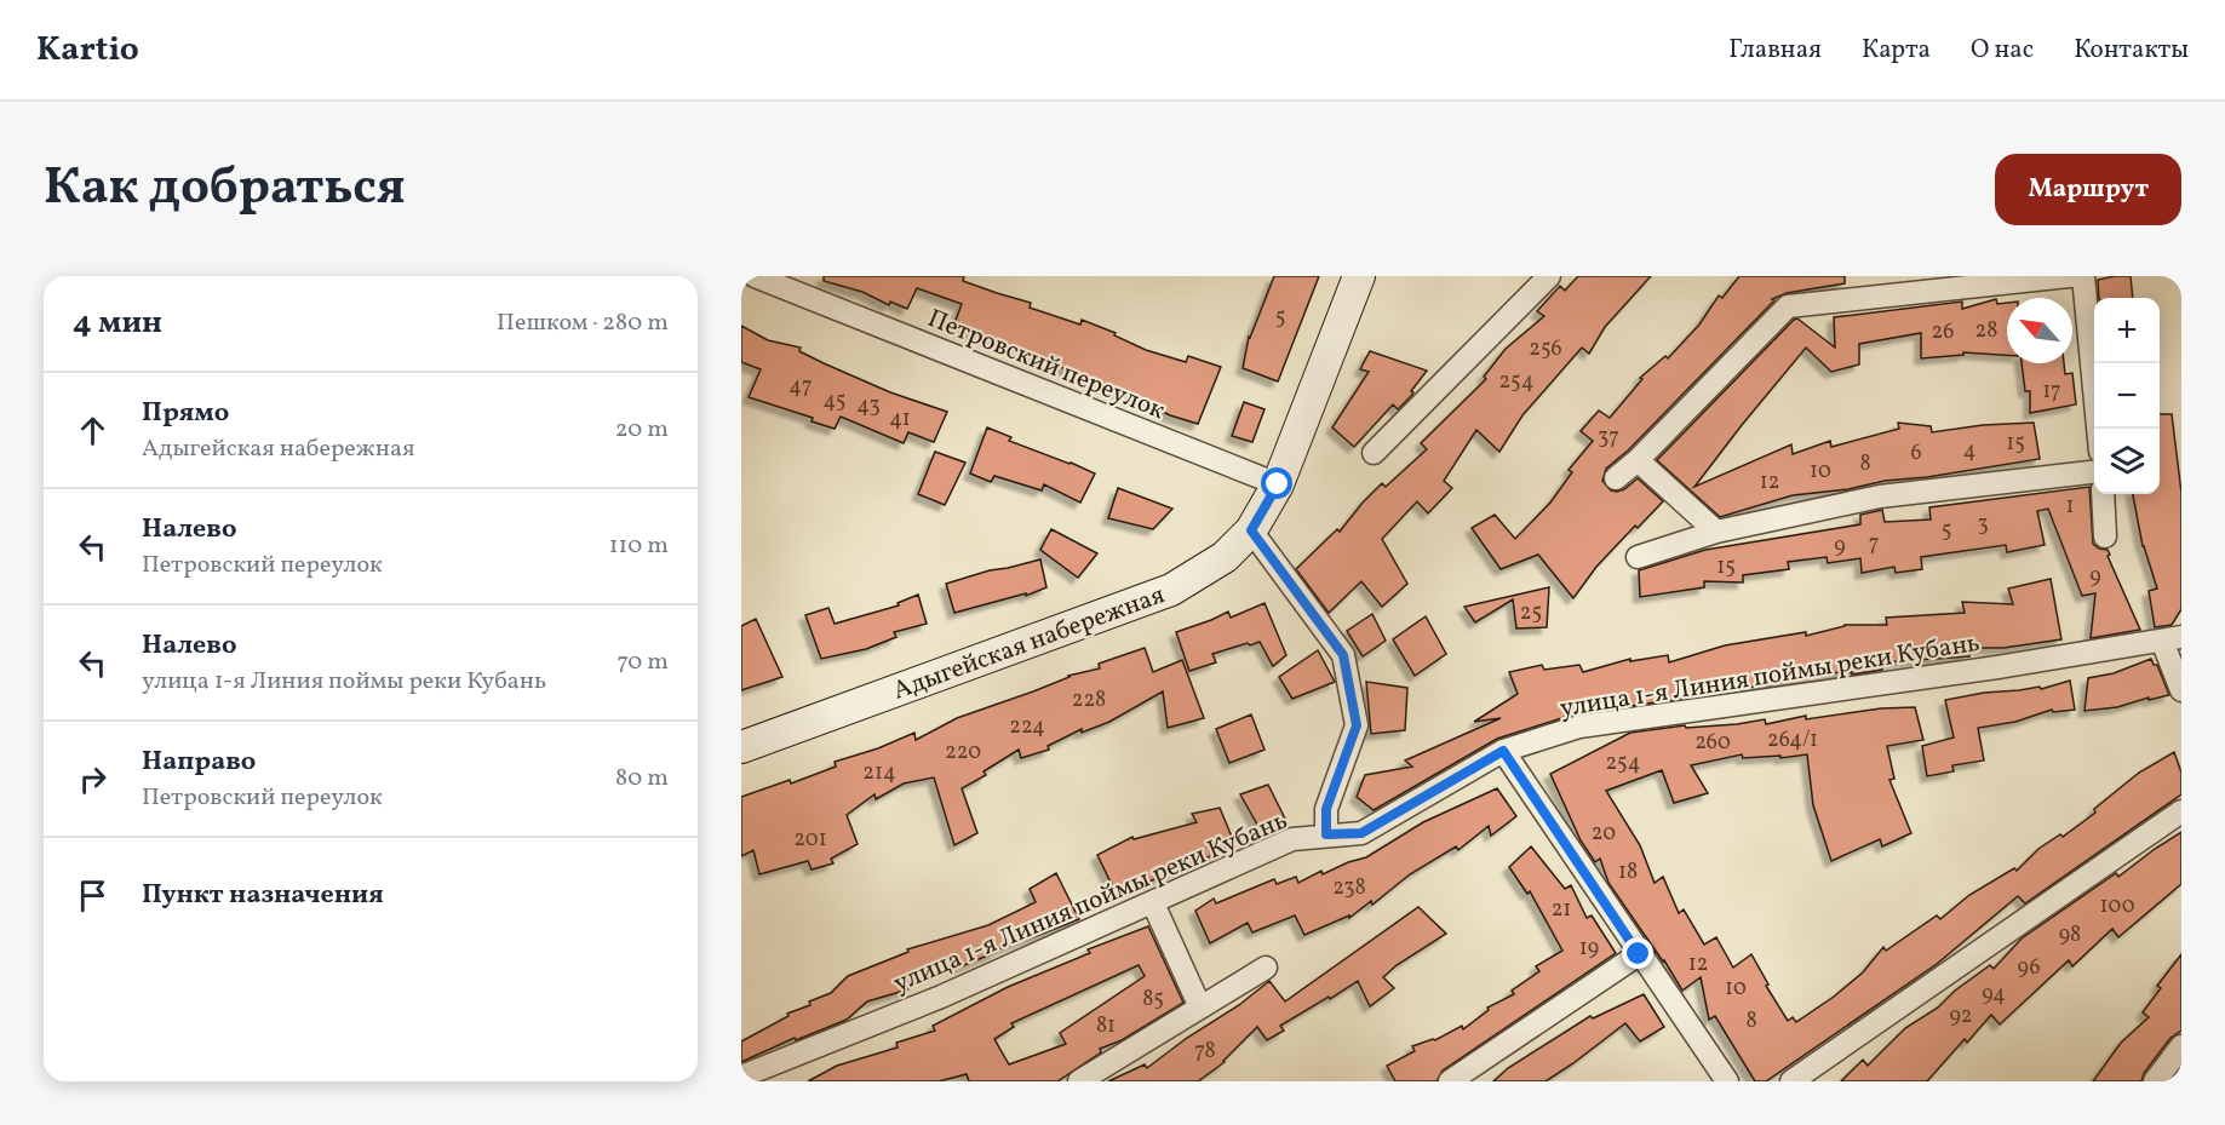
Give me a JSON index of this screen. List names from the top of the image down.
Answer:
{
  "streets": {
    "street": ["Петровский переулок", "Адыгейская набережная", "улица 1-я Линия поймы реки Кубань"]
  },
  "crossings": [
    ["Петровский переулок", "Адыгейская набережная"]
  ],
  "house_numbers": [
    "5",
    "28",
    "26",
    "256",
    "254",
    "47",
    "17",
    "45",
    "43",
    "41",
    "37",
    "15",
    "4",
    "6",
    "8",
    "10",
    "12",
    "1",
    "3",
    "5",
    "7",
    "9",
    "15",
    "9",
    "25",
    "228",
    "224",
    "264/1",
    "260",
    "220",
    "254",
    "214",
    "20",
    "201",
    "18",
    "238",
    "100",
    "21",
    "98",
    "19",
    "12",
    "96",
    "10",
    "94",
    "85",
    "92",
    "8",
    "81",
    "78"
  ],
  "north": "top left",
  "page": {
    "header": "Kartio",
    "nav": [
      "Главная",
      "Карта",
      "О нас",
      "Контакты"
    ],
    "title": "Как добраться",
    "buttons": "Маршрут",
    "heading": ["4 мин", "Пешком · 280 m"],
    "map_buttons": ["+", "−"],
    "list": [
      ["Прямо", "Адыгейская набережная", "20 m"],
      ["Налево", "Петровский переулок", "110 m"],
      ["Налево", "улица 1-я Линия поймы реки Кубань", "70 m"],
      ["Направо", "Петровский переулок", "80 m"],
      "Пункт назначения"
    ]
  }
}
